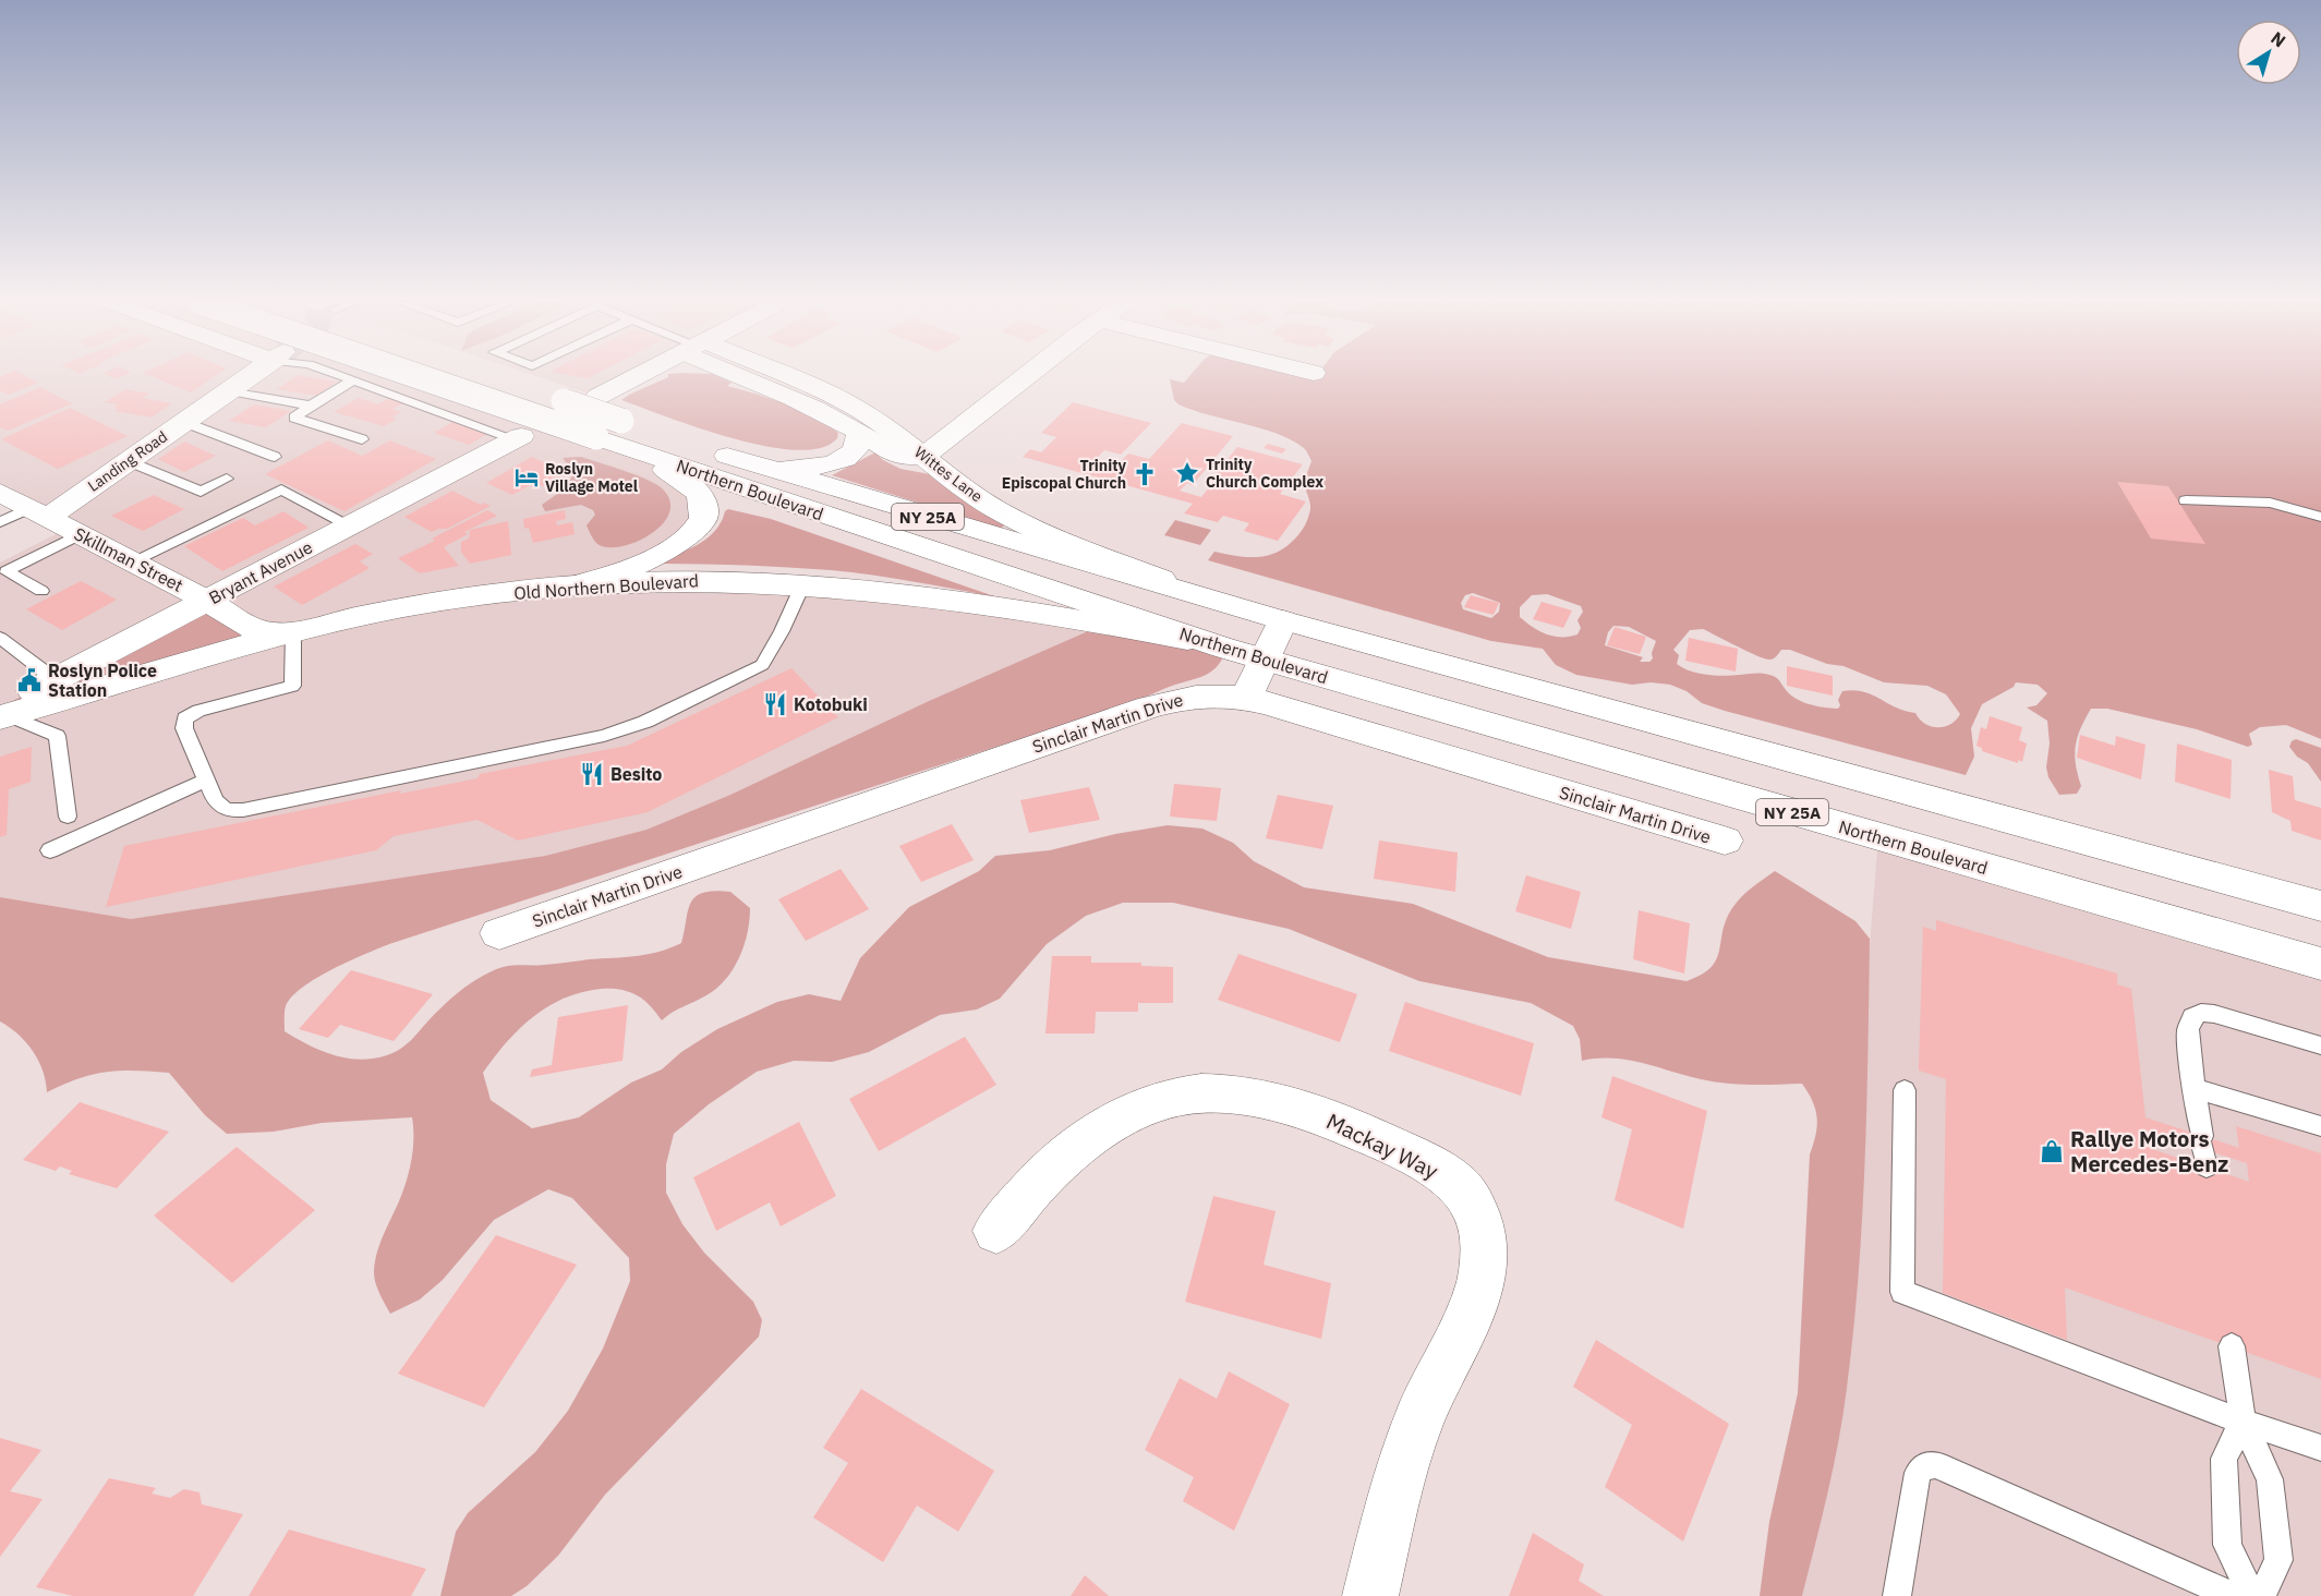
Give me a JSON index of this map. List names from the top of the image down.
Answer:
{
  "streets": {
    "main road": [
      "Landing Road",
      "Wittes Lane",
      "Northern Boulevard",
      "NY 25A",
      "Skillman Street",
      "Bryant Avenue",
      "Old Northern Boulevard",
      "Sinclair Martin Drive",
      "Mackay Way"
    ]
  },
  "crossings": [
    ["Landing Road", "Skillman Street"],
    ["Wittes Lane", "Northern Boulevard"],
    ["Northern Boulevard", "Old Northern Boulevard"],
    ["Skillman Street", "Bryant Avenue"],
    ["Skillman Street", "Old Northern Boulevard"],
    ["Bryant Avenue", "Old Northern Boulevard"]
  ],
  "places": {
    "place": ["Trinity Church Complex"],
    "church": ["Trinity Episcopal Church"],
    "hotel": ["Roslyn Village Motel"],
    "public building": ["Roslyn Police Station"],
    "restaurant": ["Kotobuki", "Besito"],
    "shop": ["Rallye Motors Mercedes-Benz"]
  },
  "north": "top right"
}
